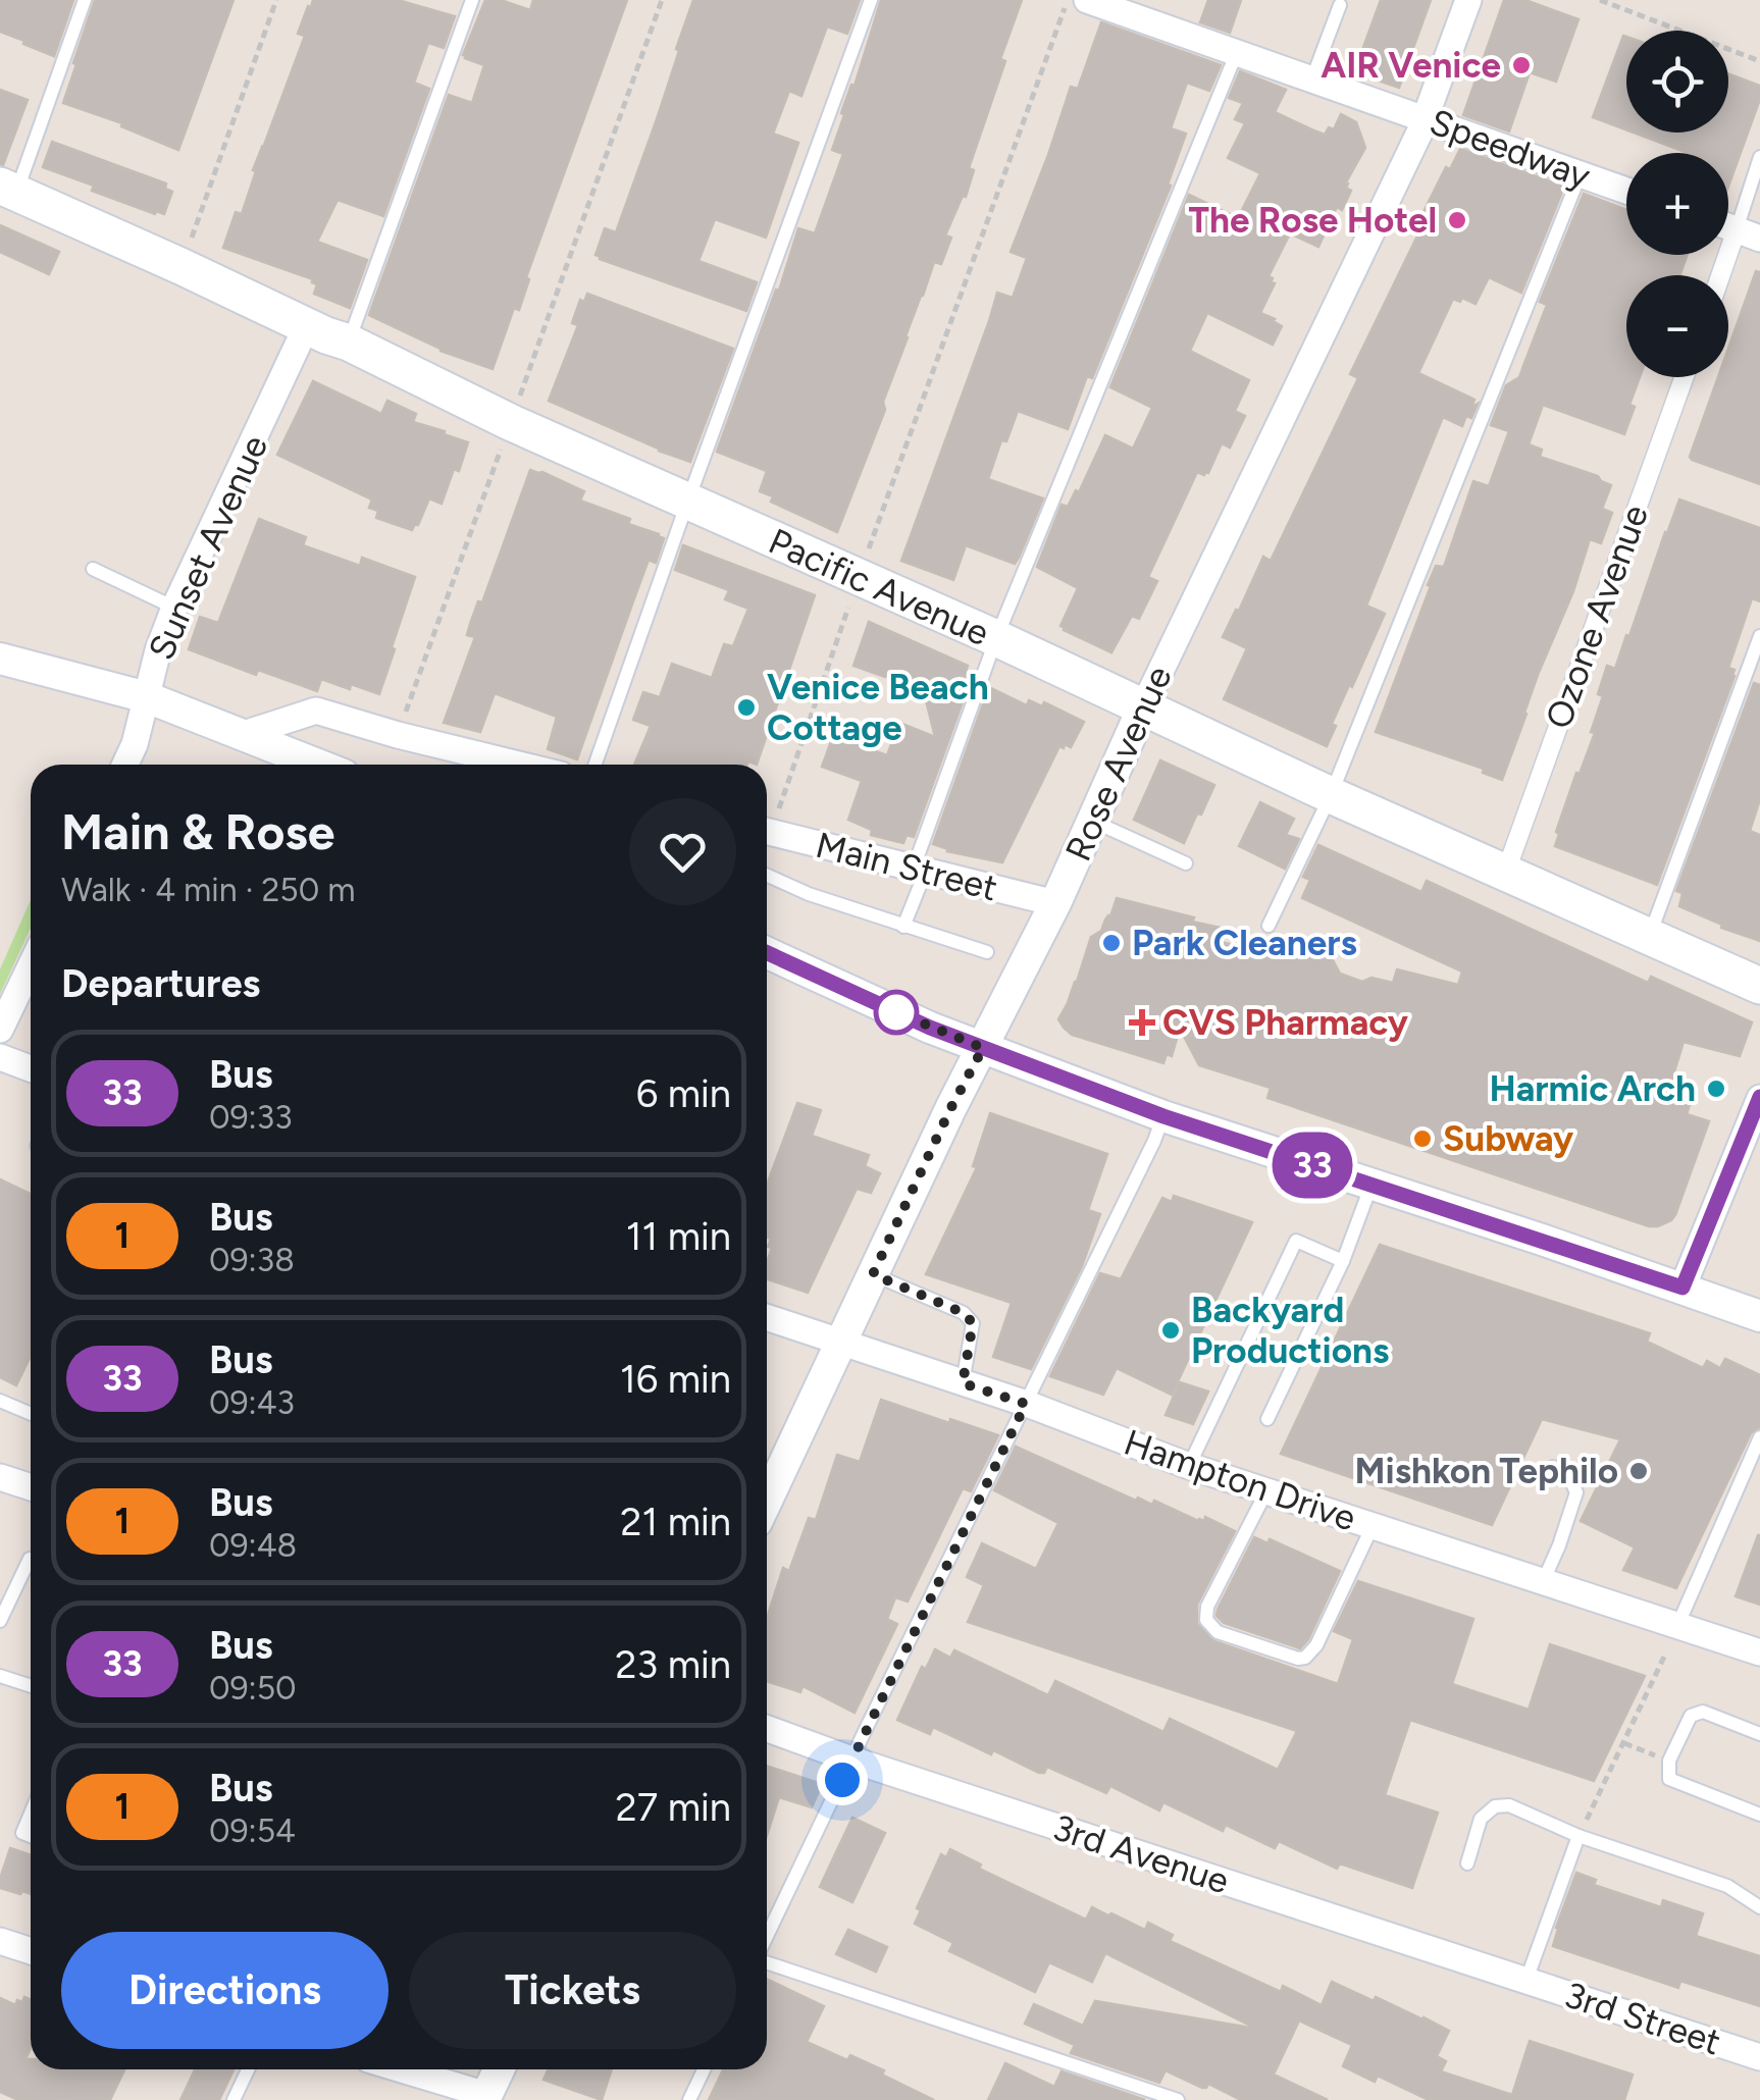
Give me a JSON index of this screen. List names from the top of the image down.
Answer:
{
  "streets": {
    "main road": ["Pacific Avenue"],
    "street": [
      "Speedway",
      "Sunset Avenue",
      "Ozone Avenue",
      "Rose Avenue",
      "Main Street",
      "Hampton Drive",
      "3rd Avenue",
      "3rd Street"
    ]
  },
  "crossings": [
    ["Speedway", "Rose Avenue"],
    ["Sunset Avenue", "Pacific Avenue"],
    ["Pacific Avenue", "Ozone Avenue"],
    ["Pacific Avenue", "Rose Avenue"],
    ["Rose Avenue", "Main Street"],
    ["Rose Avenue", "Hampton Drive"],
    ["3rd Avenue", "3rd Street"]
  ],
  "places": {
    "other": [
      "AIR Venice",
      "The Rose Hotel",
      "Venice Beach Cottage",
      "Park Cleaners",
      "Harmic Arch",
      "Subway",
      "Backyard Productions",
      "Mishkon Tephilo"
    ],
    "health": ["CVS Pharmacy"]
  },
  "lines": ["bus line 33"],
  "page": {
    "on_map": "33",
    "map_buttons": ["+", "−"],
    "heading": [
      ["Main & Rose", "Walk · 4 min · 250 m"],
      "Departures"
    ],
    "list": [
      {
        "mark": "33",
        "name": "Bus",
        "note": "09:33",
        "value": "6 min"
      },
      {
        "mark": "1",
        "name": "Bus",
        "note": "09:38",
        "value": "11 min"
      },
      {
        "mark": "33",
        "name": "Bus",
        "note": "09:43",
        "value": "16 min"
      },
      {
        "mark": "1",
        "name": "Bus",
        "note": "09:48",
        "value": "21 min"
      },
      {
        "mark": "33",
        "name": "Bus",
        "note": "09:50",
        "value": "23 min"
      },
      {
        "mark": "1",
        "name": "Bus",
        "note": "09:54",
        "value": "27 min"
      }
    ],
    "buttons": ["Directions", "Tickets"]
  }
}
